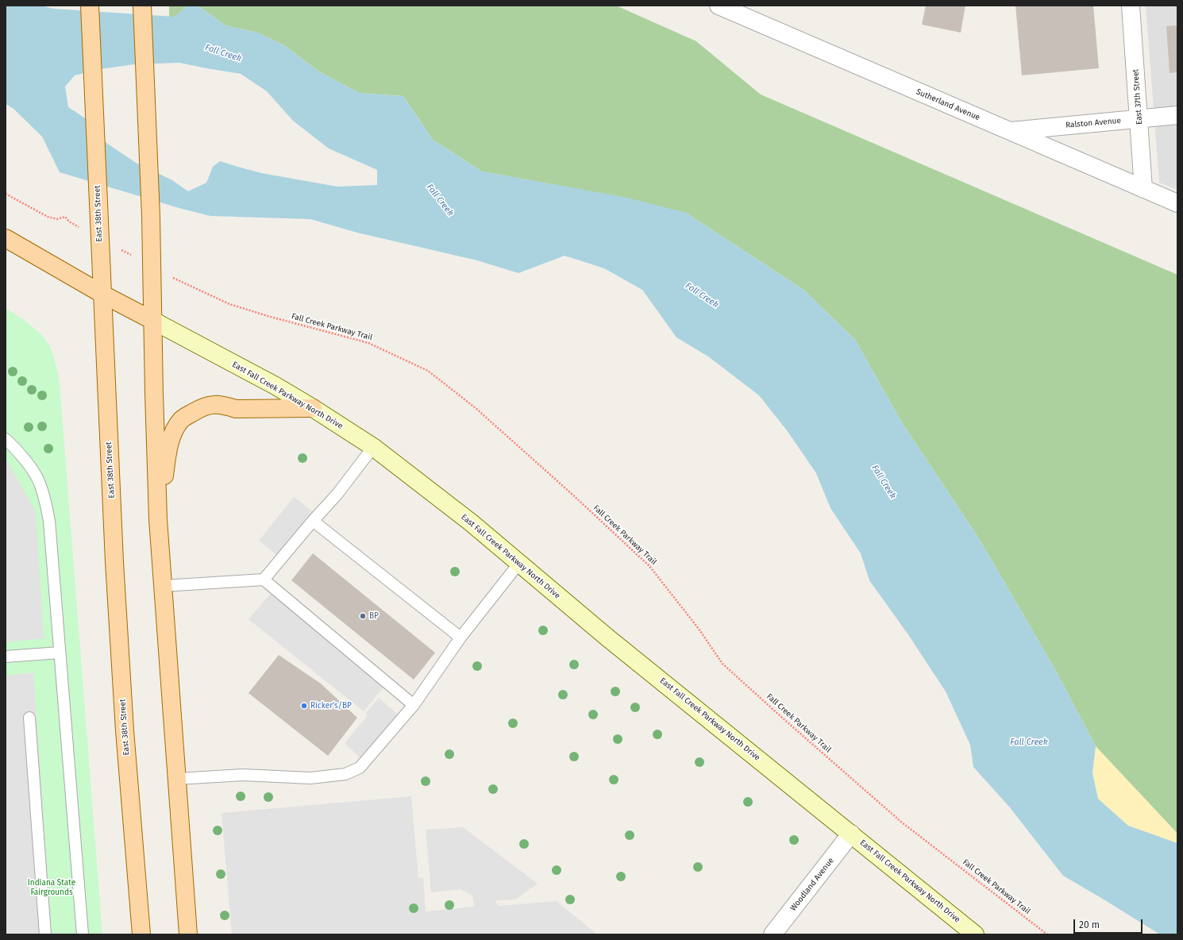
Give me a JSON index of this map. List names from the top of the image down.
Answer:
{
  "streets": {
    "main road": ["East 38th Street", "East Fall Creek Parkway North Drive"],
    "street": [
      "East 37th Street",
      "Sutherland Avenue",
      "Ralston Avenue",
      "Woodland Avenue"
    ],
    "path": ["Fall Creek Parkway Trail"]
  },
  "crossings": [
    ["East 37th Street", "Sutherland Avenue"],
    ["East 37th Street", "Ralston Avenue"],
    ["Sutherland Avenue", "Ralston Avenue"],
    ["East 38th Street", "East Fall Creek Parkway North Drive"],
    ["East Fall Creek Parkway North Drive", "Woodland Avenue"]
  ],
  "water": ["Fall Creek"],
  "parks": ["Indiana State Fairgrounds"],
  "places": ["BP", "Ricker's/BP"],
  "scale_bar": "20 m"
}
